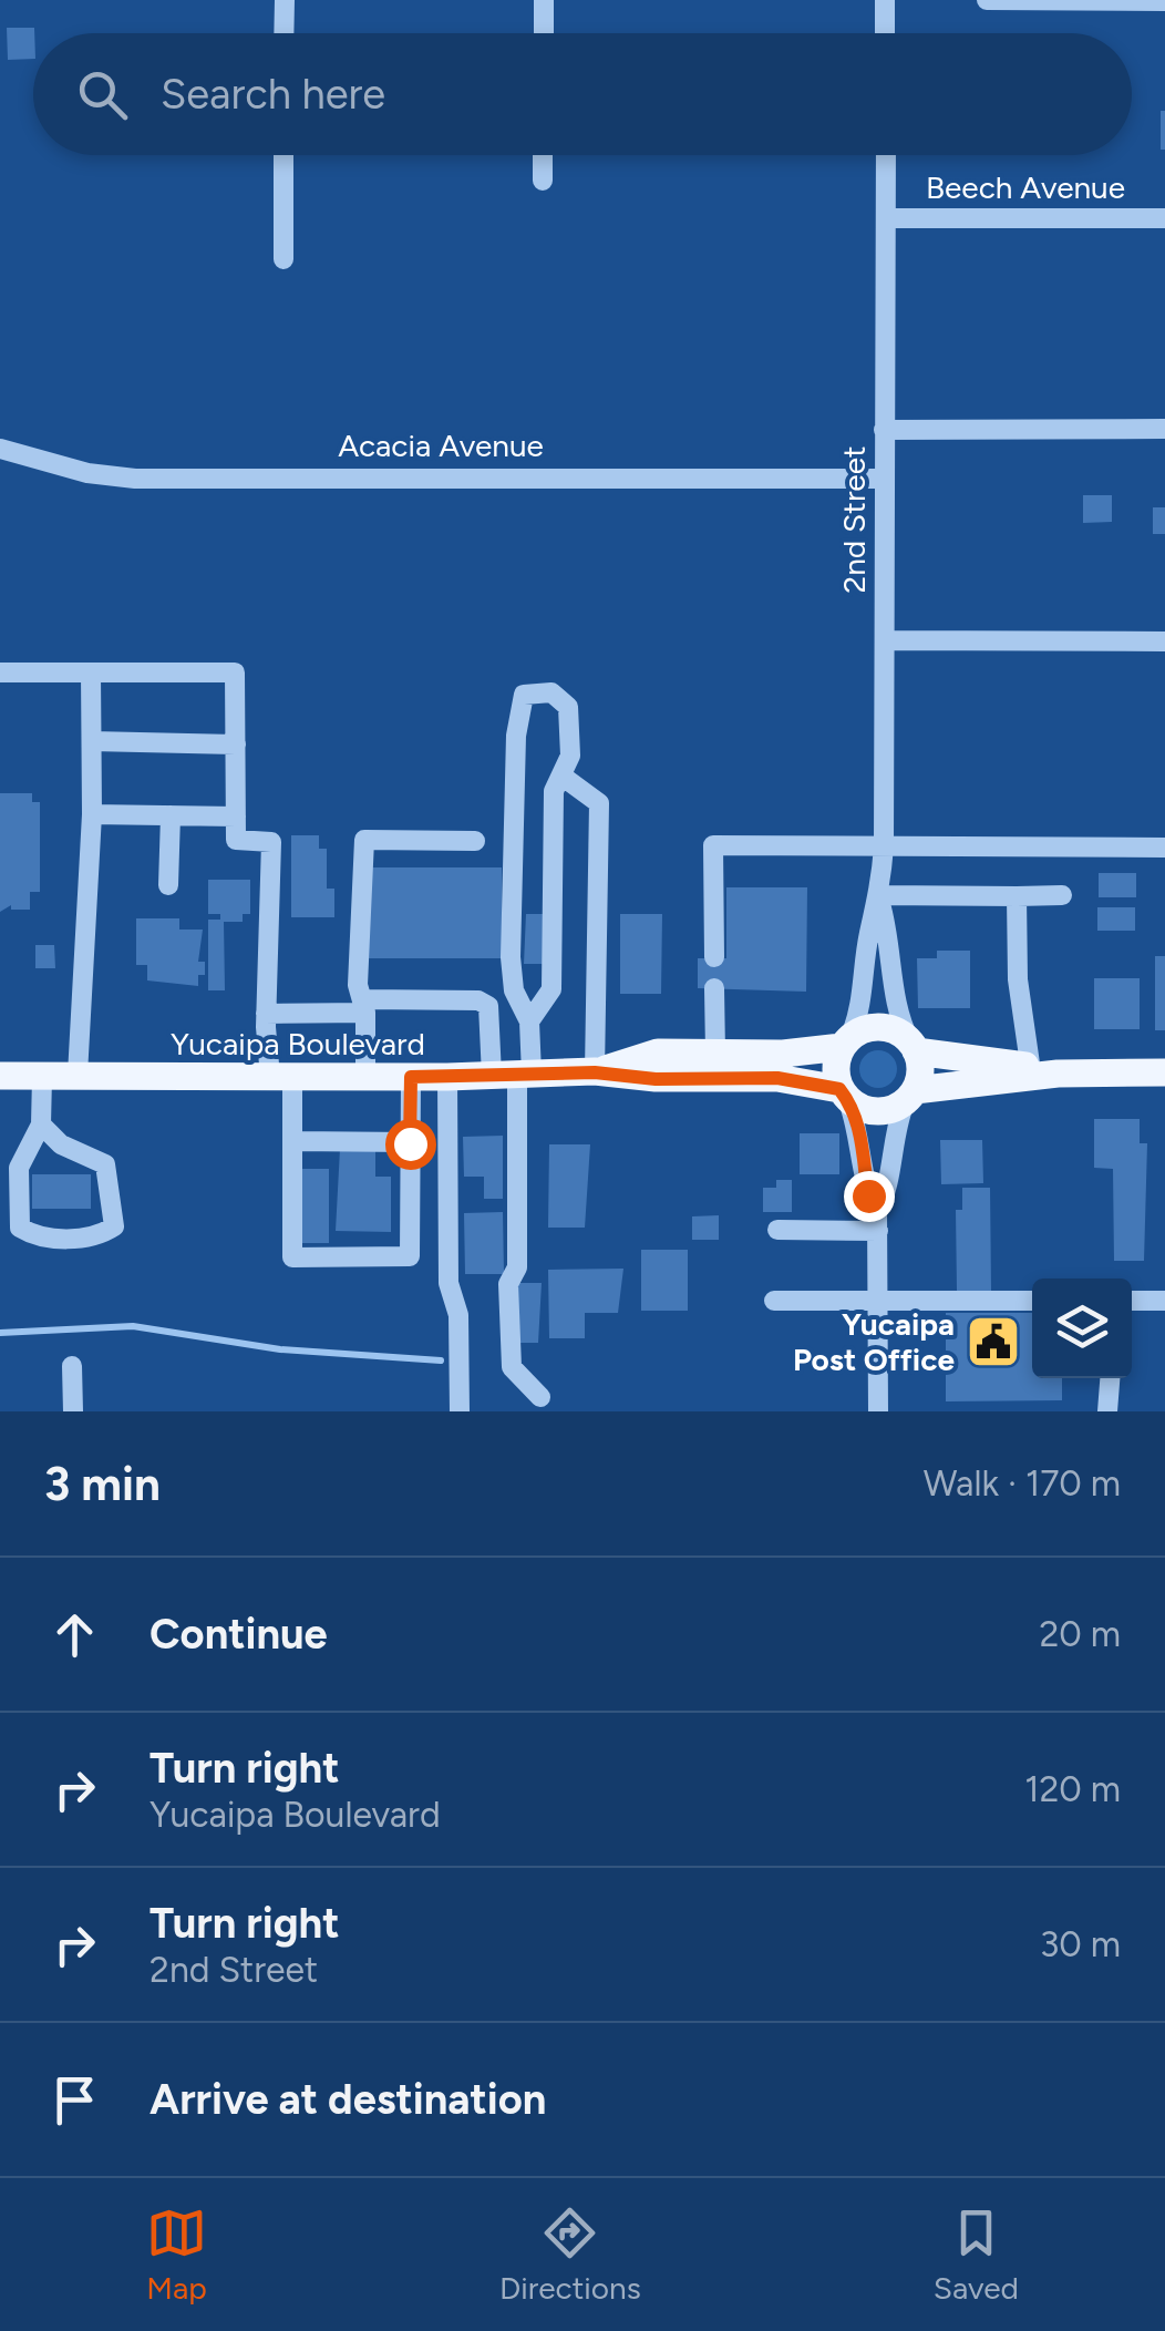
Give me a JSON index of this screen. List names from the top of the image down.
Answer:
{
  "streets": {
    "main road": ["Yucaipa Boulevard"],
    "street": ["Beech Avenue", "Acacia Avenue", "2nd Street"]
  },
  "crossings": [
    ["Beech Avenue", "2nd Street"],
    ["Acacia Avenue", "2nd Street"],
    ["2nd Street", "Yucaipa Boulevard"]
  ],
  "places": {
    "public building": ["Yucaipa Post Office"]
  },
  "page": {
    "search": "Search here",
    "heading": ["3 min", "Walk · 170 m"],
    "list": [
      ["Continue", "20 m"],
      ["Turn right", "Yucaipa Boulevard", "120 m"],
      ["Turn right", "2nd Street", "30 m"],
      "Arrive at destination"
    ],
    "nav": ["Map", "Directions", "Saved"]
  }
}
